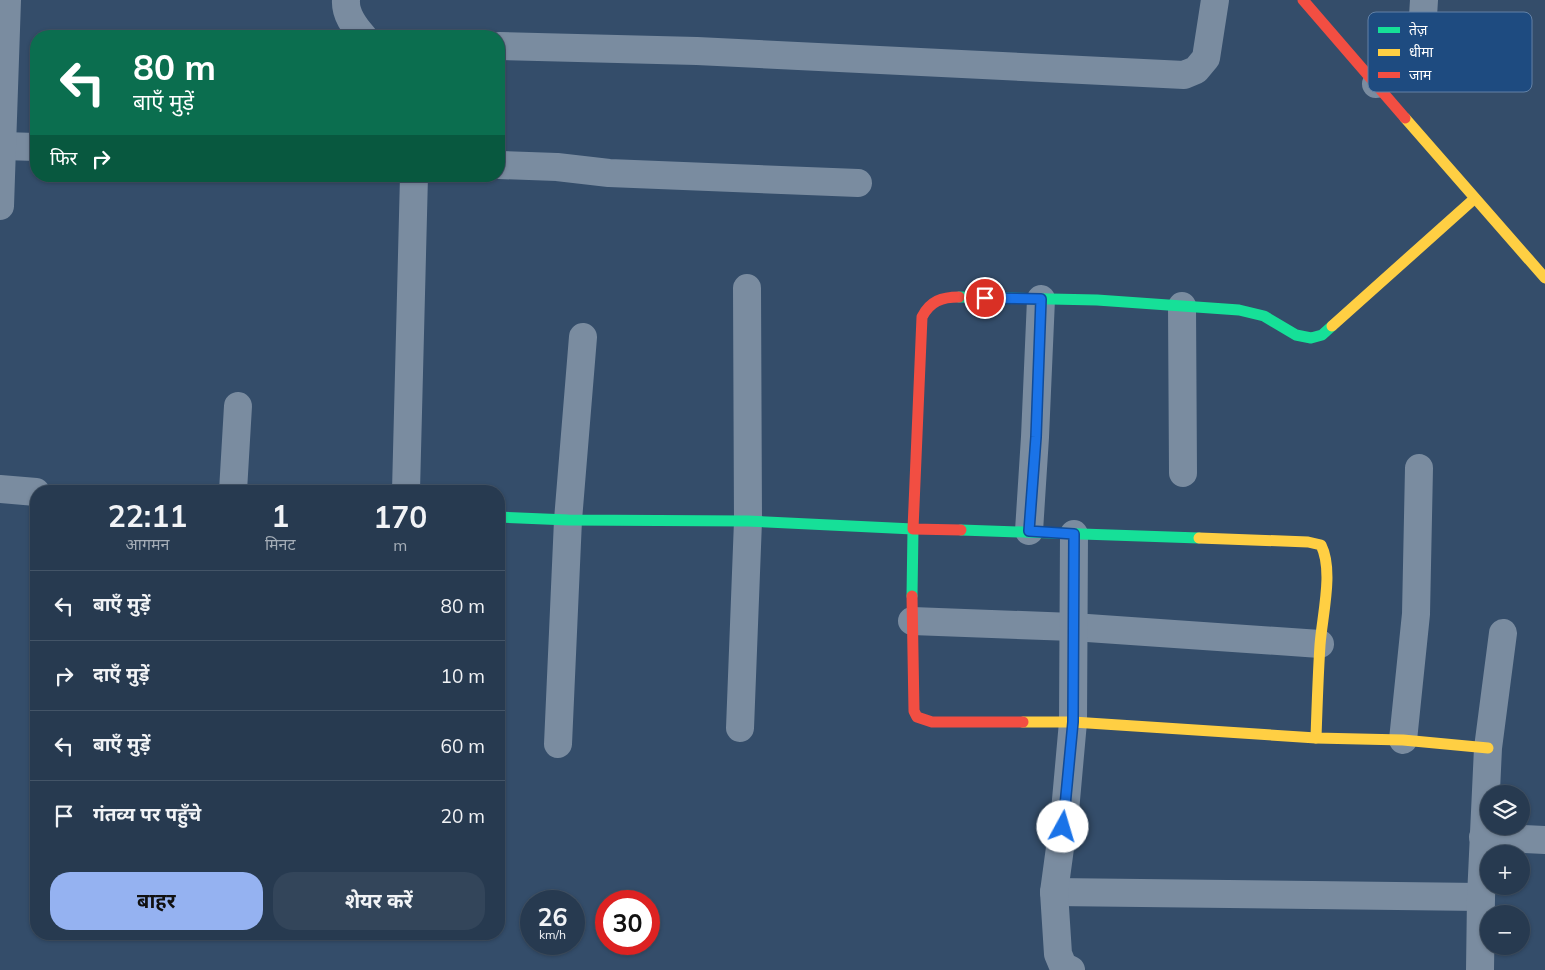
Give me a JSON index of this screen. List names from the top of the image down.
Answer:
{
  "legend": ["तेज़", "धीमा", "जाम"],
  "page": {
    "turn": ["80 m", "बाएँ मुड़ें"],
    "then": "फिर",
    "eta": [
      "22:11",
      "आगमन",
      "1",
      "मिनट",
      "170",
      "m"
    ],
    "list": [
      {
        "name": "बाएँ मुड़ें",
        "value": "80 m"
      },
      {
        "name": "दाएँ मुड़ें",
        "value": "10 m"
      },
      {
        "name": "बाएँ मुड़ें",
        "value": "60 m"
      },
      {
        "name": "गंतव्य पर पहुँचे",
        "value": "20 m"
      }
    ],
    "map_buttons": ["+", "−"],
    "buttons": ["बाहर", "शेयर करें"],
    "speed": "26 km/h",
    "limit": "30"
  }
}
